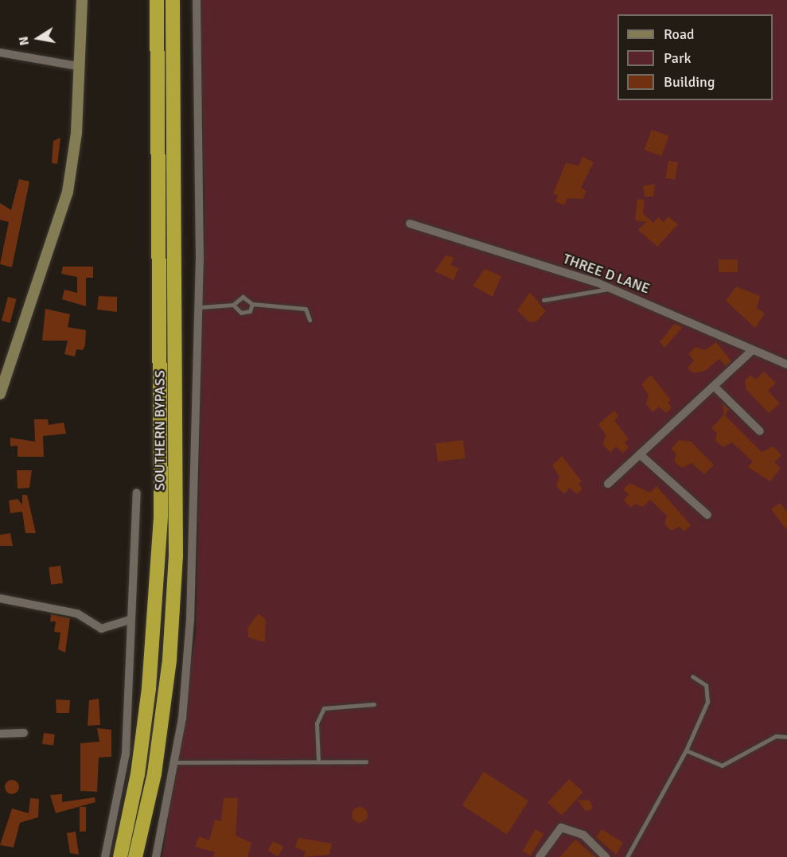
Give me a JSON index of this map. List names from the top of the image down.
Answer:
{
  "streets": {
    "highway": ["SOUTHERN BYPASS"],
    "street": ["THREE D LANE"]
  },
  "legend": ["Road", "Park", "Building"],
  "north": "left"
}
